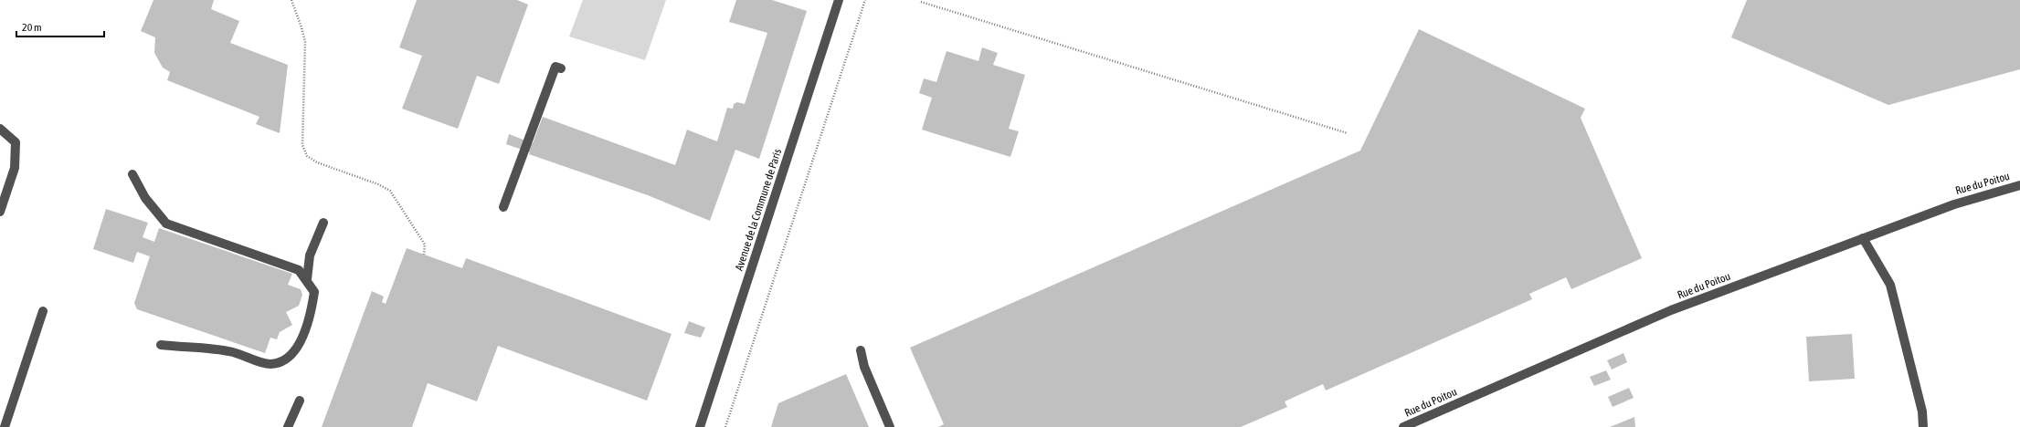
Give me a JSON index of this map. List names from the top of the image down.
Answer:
{
  "streets": {
    "street": ["Rue du Poitou", "Avenue de la Commune de Paris"]
  },
  "scale_bar": "20 m"
}
